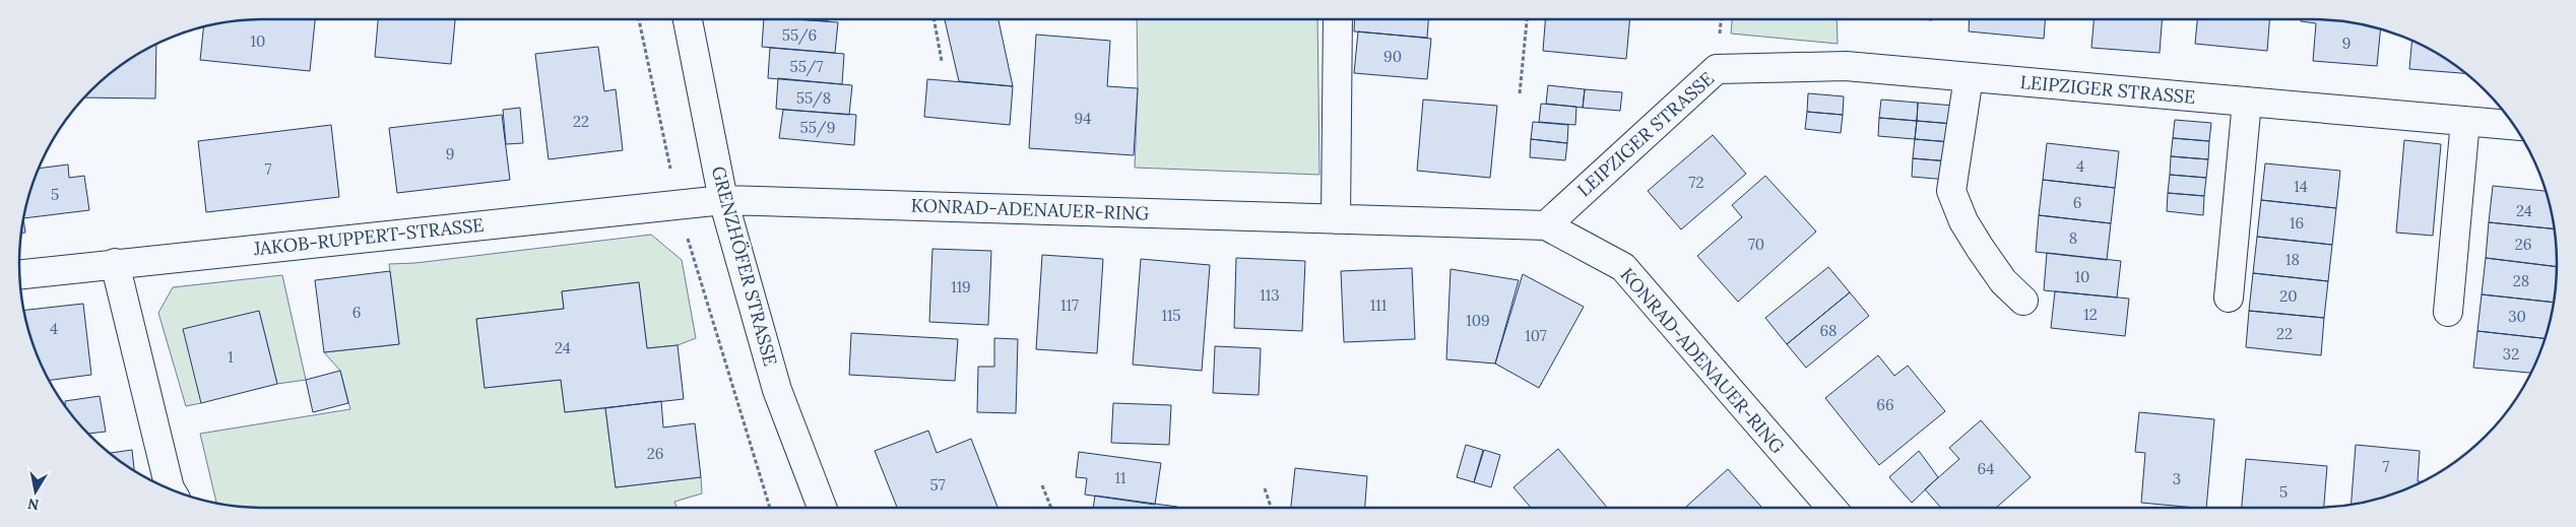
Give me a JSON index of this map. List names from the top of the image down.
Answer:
{
  "streets": {
    "street": [
      "LEIPZIGER STRASSE",
      "KONRAD-ADENAUER-RING",
      "JAKOB-RUPPERT-STRASSE",
      "GRENZHÖFER STRASSE"
    ]
  },
  "crossings": [
    ["LEIPZIGER STRASSE", "KONRAD-ADENAUER-RING"],
    ["KONRAD-ADENAUER-RING", "JAKOB-RUPPERT-STRASSE"],
    ["KONRAD-ADENAUER-RING", "GRENZHÖFER STRASSE"],
    ["JAKOB-RUPPERT-STRASSE", "GRENZHÖFER STRASSE"]
  ],
  "house_numbers": [
    "55/6",
    "10",
    "9",
    "90",
    "55/7",
    "55/8",
    "94",
    "22",
    "55/9",
    "9",
    "4",
    "7",
    "72",
    "14",
    "5",
    "6",
    "24",
    "16",
    "8",
    "70",
    "26",
    "18",
    "10",
    "28",
    "119",
    "113",
    "20",
    "117",
    "111",
    "6",
    "12",
    "115",
    "30",
    "109",
    "4",
    "68",
    "22",
    "107",
    "24",
    "32",
    "1",
    "66",
    "26",
    "7",
    "64",
    "11",
    "3",
    "57",
    "5"
  ],
  "north": "bottom"
}
